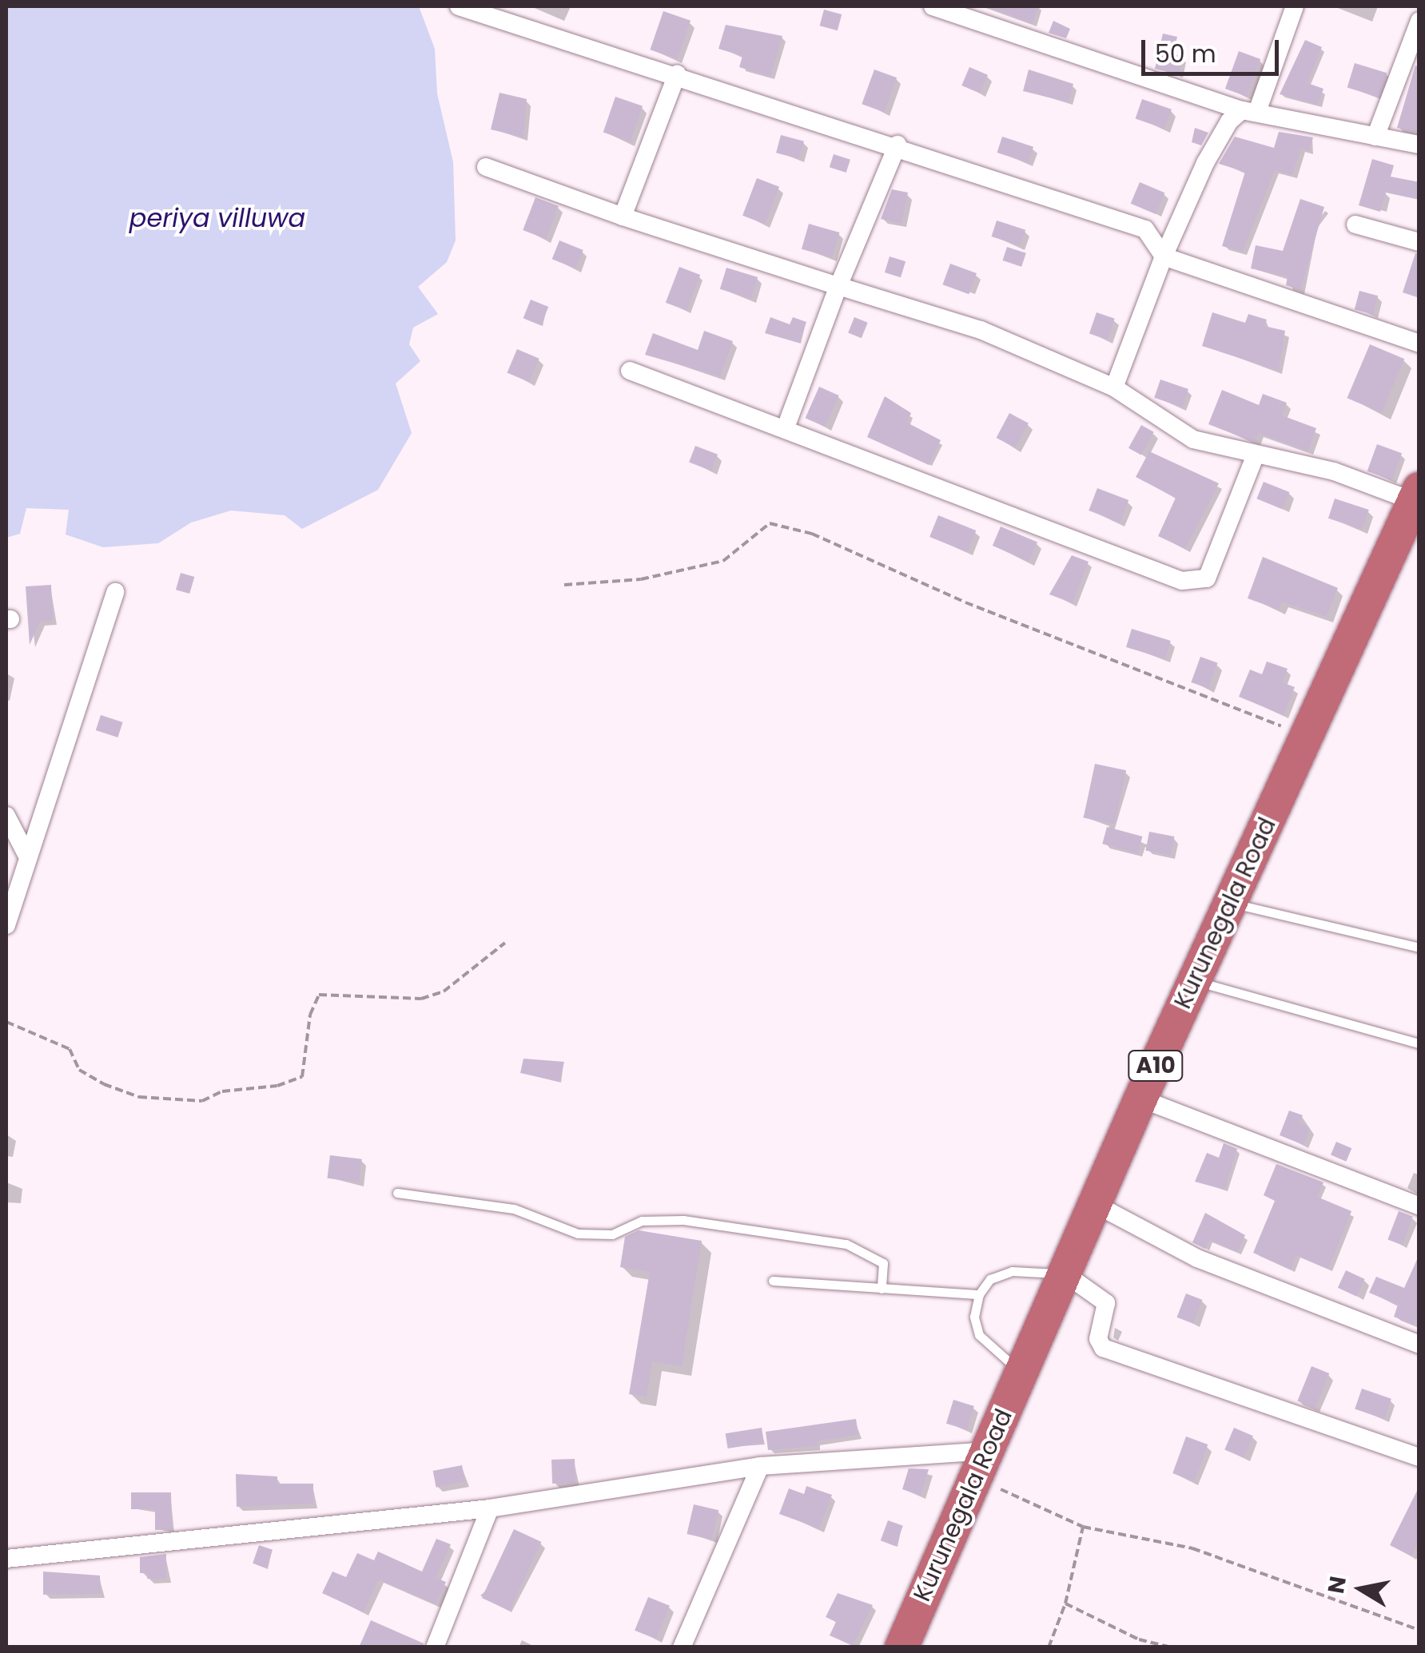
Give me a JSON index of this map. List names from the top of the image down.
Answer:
{
  "streets": {
    "highway": ["Kurunegala Road", "A10"]
  },
  "water": ["periya villuwa"],
  "scale_bar": "50 m",
  "north": "left"
}
